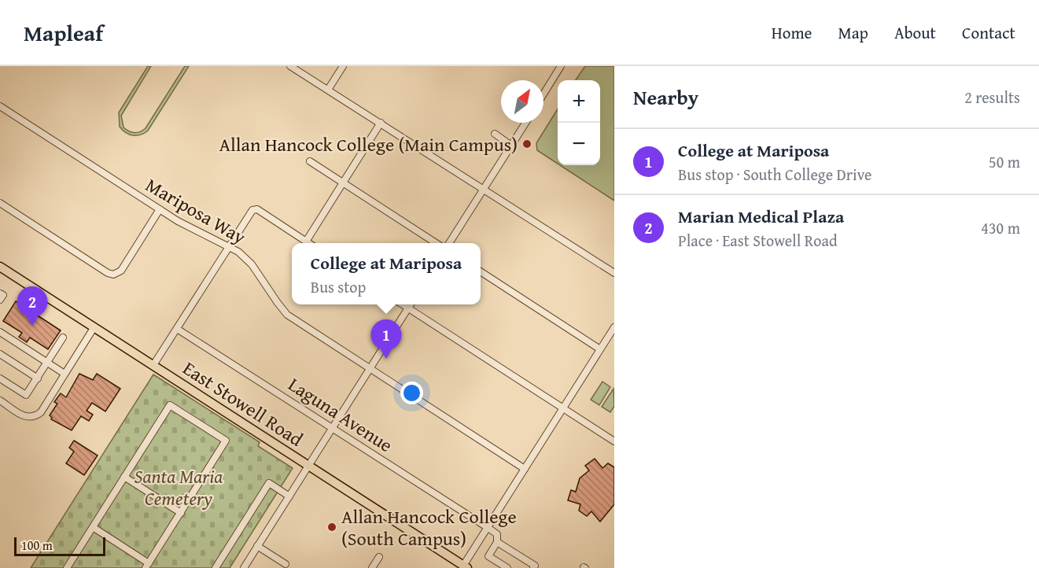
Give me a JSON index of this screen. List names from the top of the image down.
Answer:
{
  "streets": {
    "main road": ["East Stowell Road"],
    "street": ["Mariposa Way", "Laguna Avenue"]
  },
  "parks": ["Santa Maria Cemetery"],
  "places": ["Allan Hancock College (Main Campus)", "Allan Hancock College (South Campus)"],
  "scale_bar": "100 m",
  "north": "top right",
  "page": {
    "header": "Mapleaf",
    "nav": [
      "Home",
      "Map",
      "About",
      "Contact"
    ],
    "heading": ["Nearby", "2 results"],
    "map_buttons": ["+", "−"],
    "list": [
      {
        "mark": "1",
        "name": "College at Mariposa",
        "note": "Bus stop · South College Drive",
        "value": "50 m"
      },
      {
        "mark": "2",
        "name": "Marian Medical Plaza",
        "note": "Place · East Stowell Road",
        "value": "430 m"
      }
    ],
    "popup": ["College at Mariposa", "Bus stop"],
    "pins": ["2", "1"],
    "scale": "100 m"
  }
}
